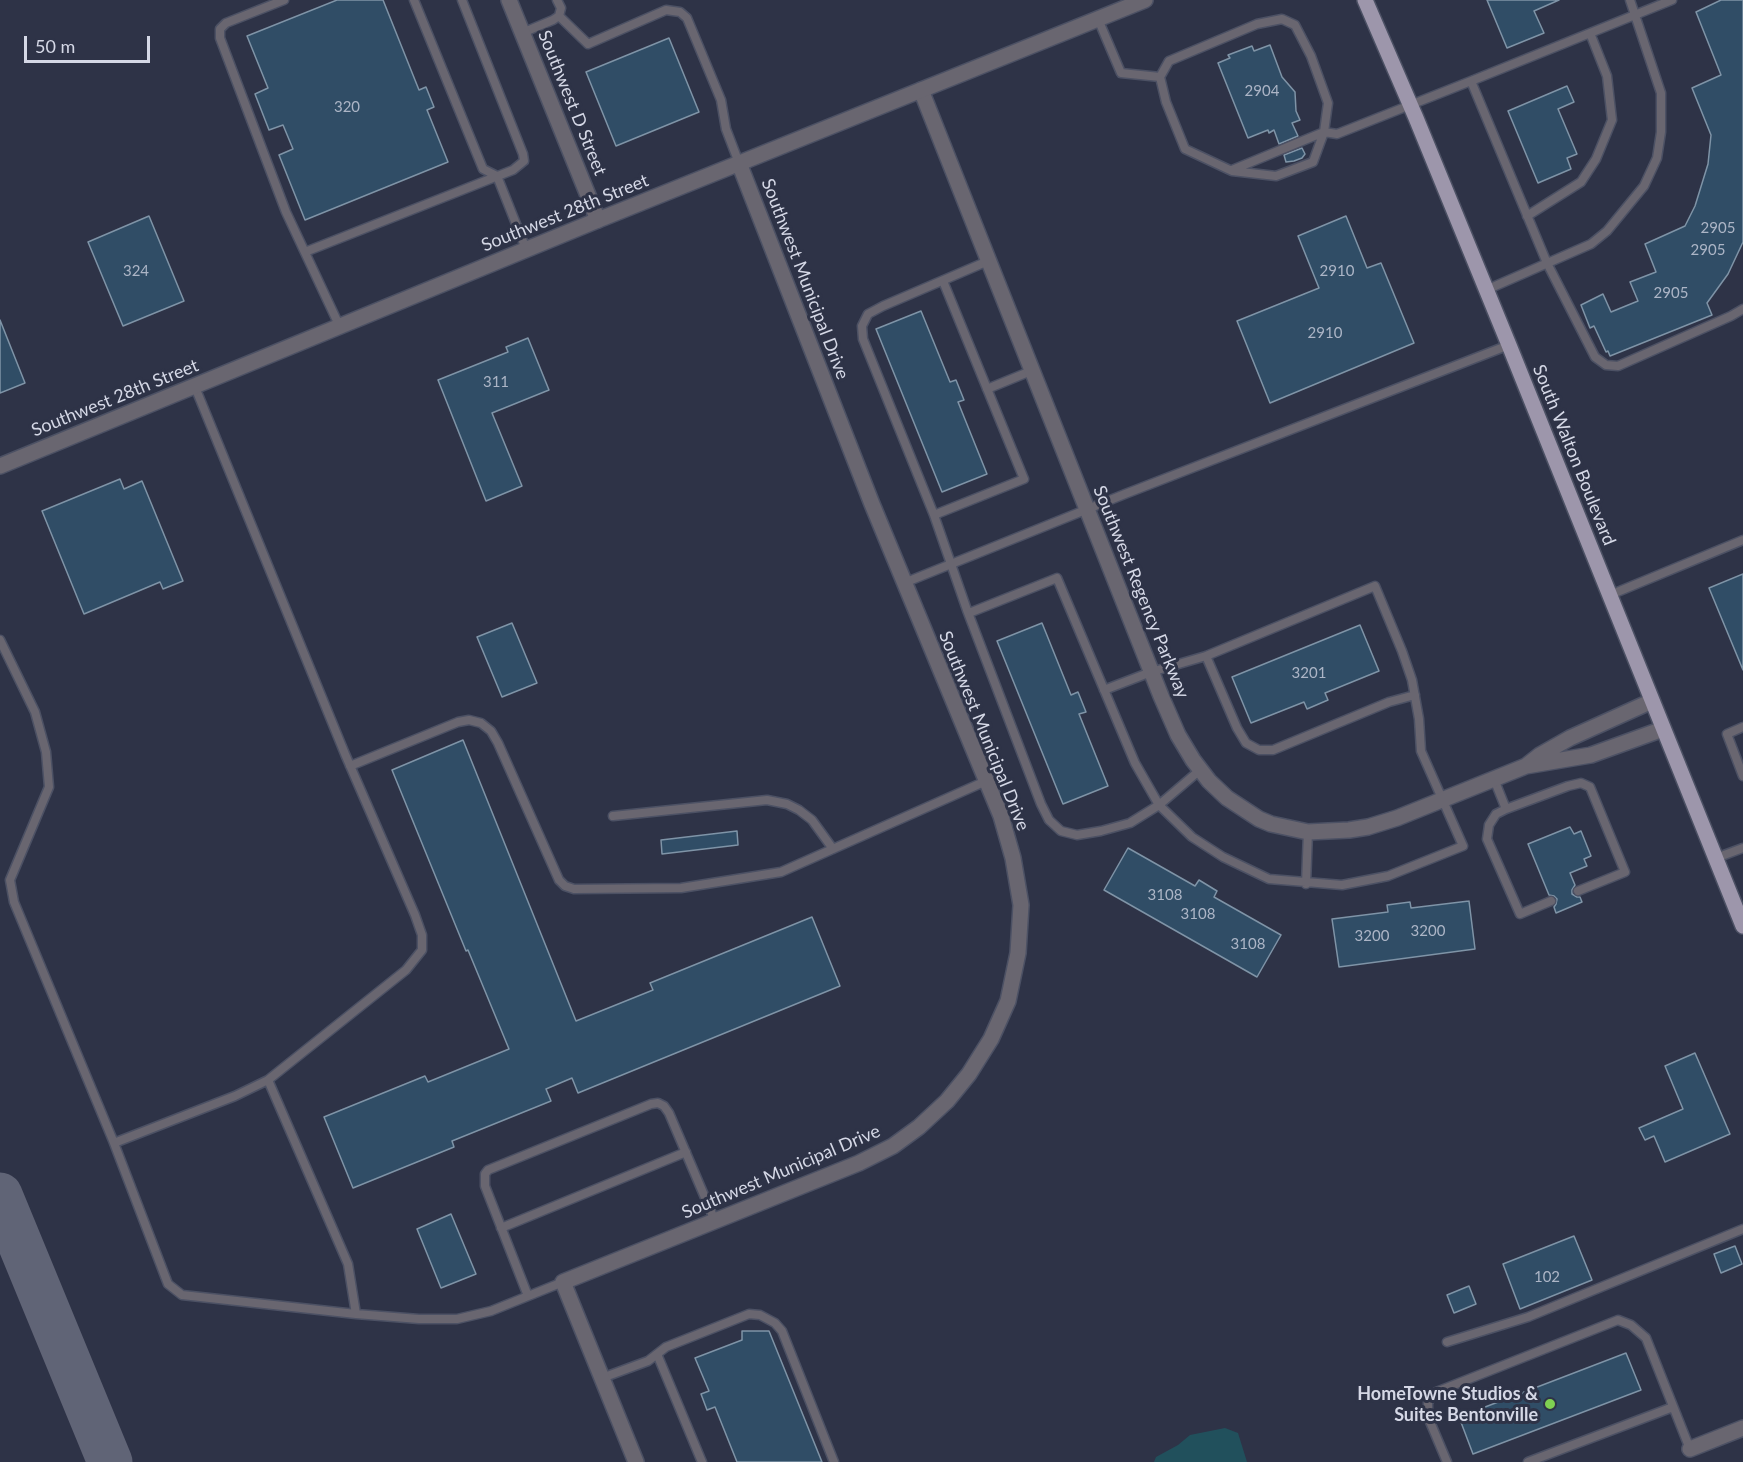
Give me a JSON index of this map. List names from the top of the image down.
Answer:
{
  "streets": {
    "main road": ["South Walton Boulevard"],
    "street": [
      "Southwest D Street",
      "Southwest 28th Street",
      "Southwest Municipal Drive",
      "Southwest Regency Parkway"
    ]
  },
  "crossings": [
    ["Southwest D Street", "Southwest 28th Street"],
    ["Southwest 28th Street", "Southwest Municipal Drive"],
    ["Southwest 28th Street", "Southwest Regency Parkway"],
    ["South Walton Boulevard", "Southwest Regency Parkway"]
  ],
  "places": ["HomeTowne Studios & Suites Bentonville"],
  "house_numbers": [
    "2904",
    "320",
    "2905",
    "2905",
    "324",
    "2910",
    "2905",
    "2910",
    "311",
    "3201",
    "3108",
    "3108",
    "3200",
    "3200",
    "3108",
    "102"
  ],
  "scale_bar": "50 m"
}
